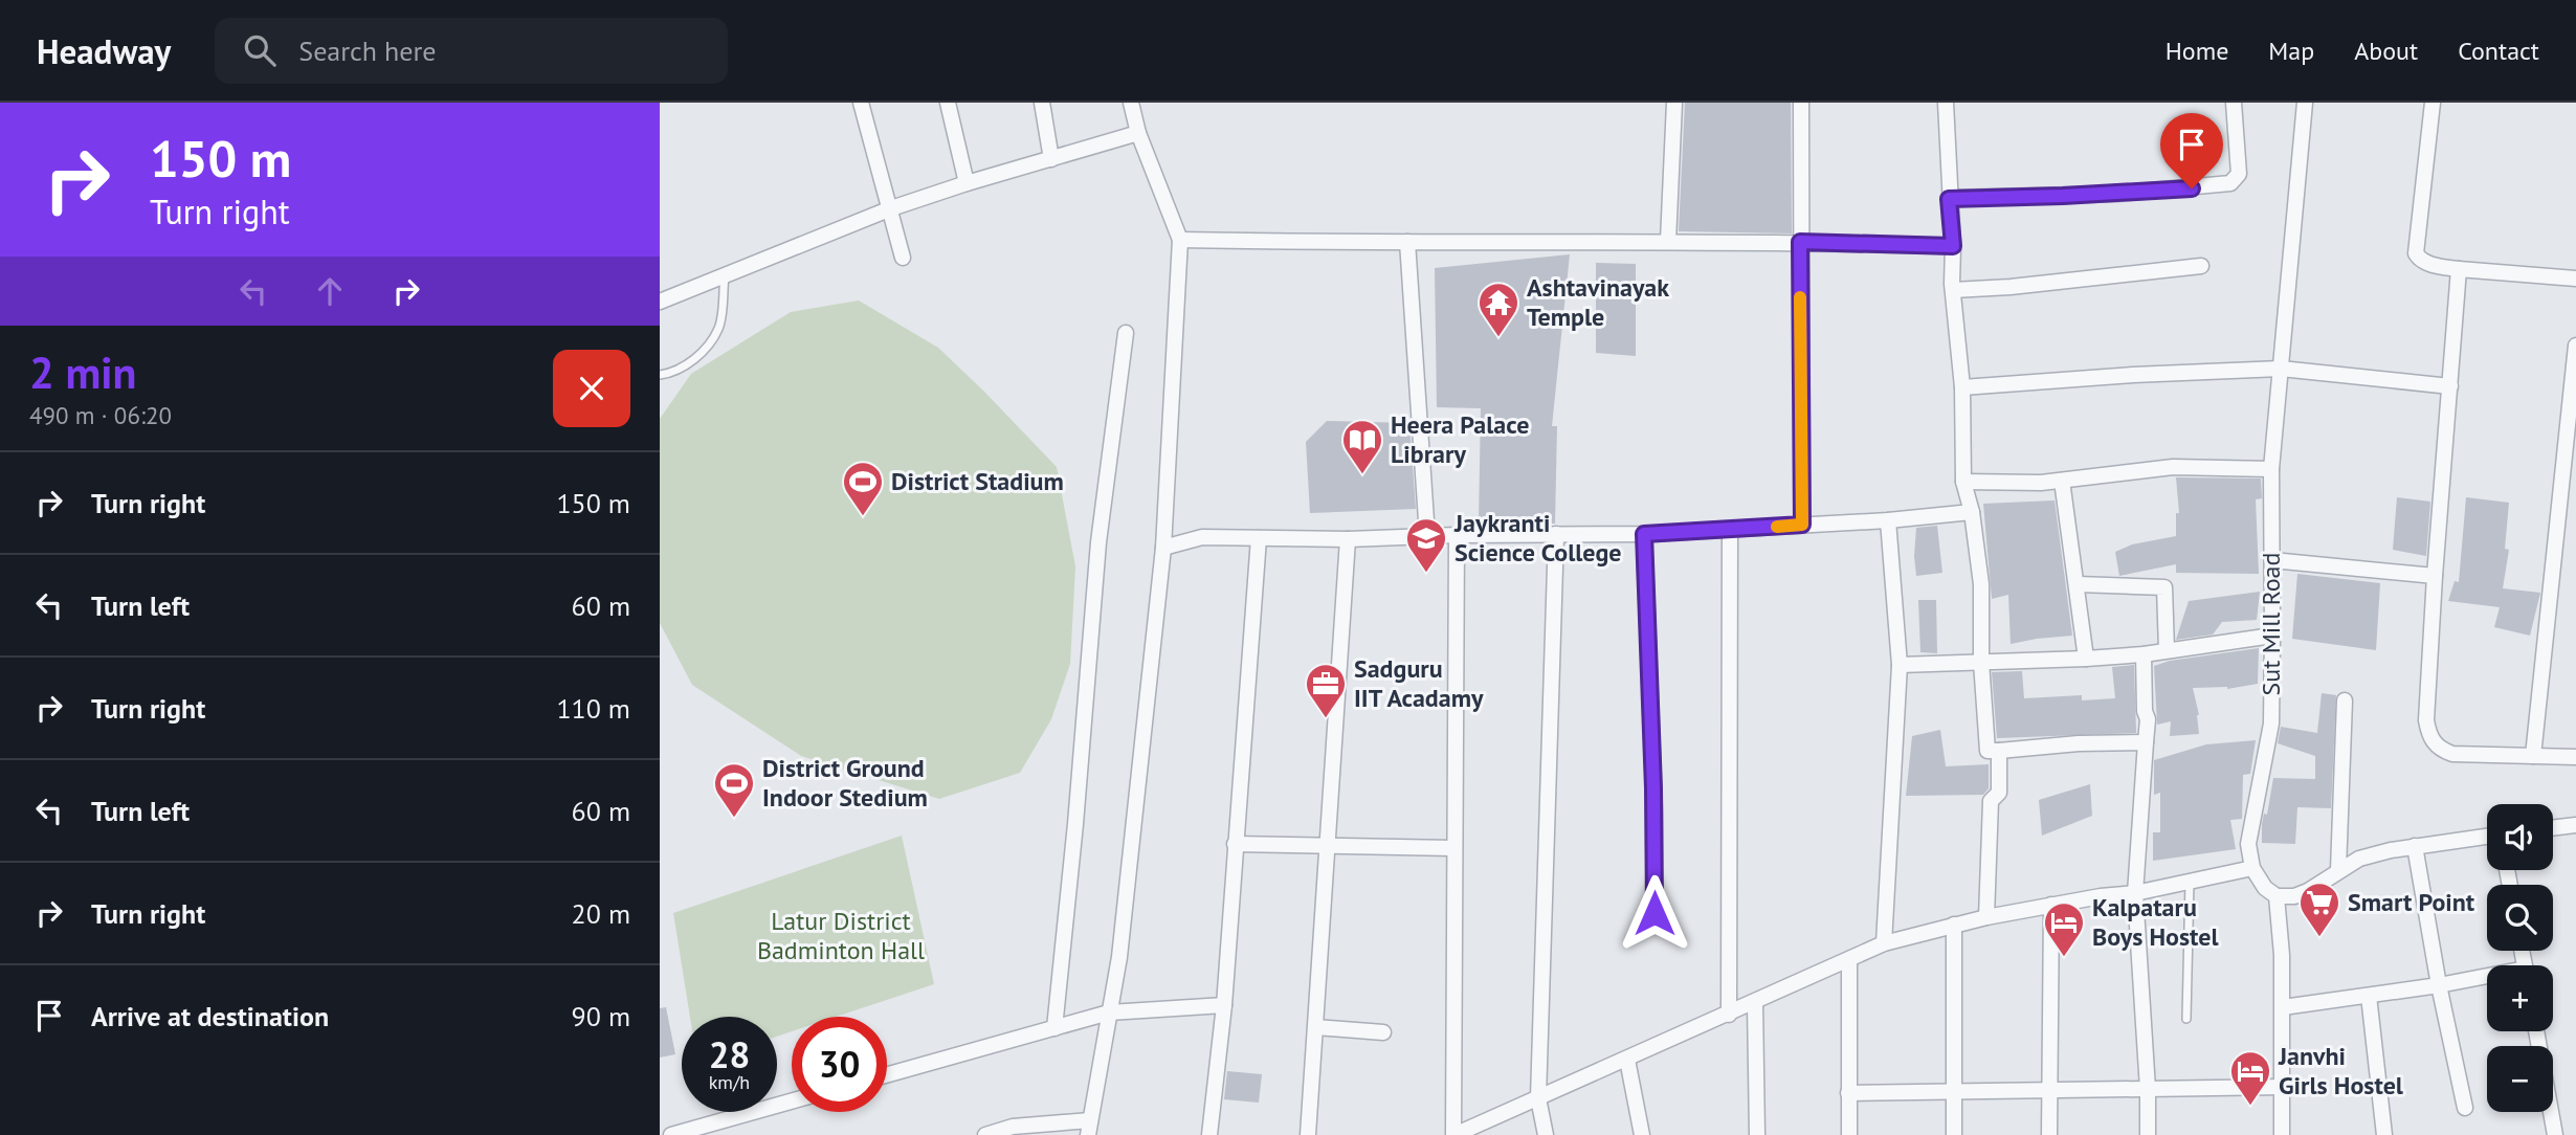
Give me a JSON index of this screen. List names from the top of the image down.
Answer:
{
  "streets": {
    "street": ["Sut Mill Road"]
  },
  "parks": ["Latur District Badminton Hall"],
  "places": {
    "temple": ["Ashtavinayak Temple"],
    "library": ["Heera Palace Library"],
    "sports": ["District Stadium", "District Ground Indoor Stedium"],
    "school or university": ["Jaykranti Science College"],
    "office": ["Sadguru IIT Acadamy"],
    "supermarket": ["Smart Point"],
    "hotel": ["Kalpataru Boys Hostel", "Janvhi Girls Hostel"]
  },
  "page": {
    "header": "Headway",
    "search": "Search here",
    "nav": [
      "Home",
      "Map",
      "About",
      "Contact"
    ],
    "turn": ["150 m", "Turn right"],
    "heading": ["2 min", "490 m · 06:20"],
    "list": [
      {
        "name": "Turn right",
        "value": "150 m"
      },
      {
        "name": "Turn left",
        "value": "60 m"
      },
      {
        "name": "Turn right",
        "value": "110 m"
      },
      {
        "name": "Turn left",
        "value": "60 m"
      },
      {
        "name": "Turn right",
        "value": "20 m"
      },
      {
        "name": "Arrive at destination",
        "value": "90 m"
      }
    ],
    "map_buttons": ["+", "−"],
    "speed": "28 km/h",
    "limit": "30"
  }
}
